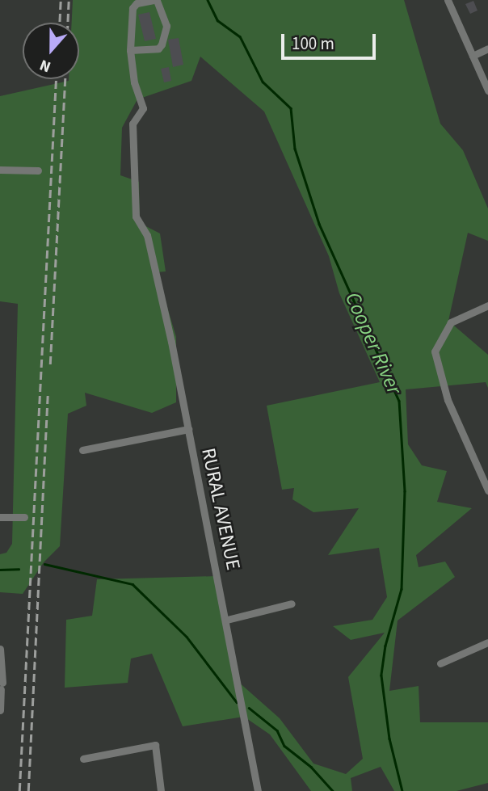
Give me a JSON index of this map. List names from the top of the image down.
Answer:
{
  "streets": {
    "street": ["RURAL AVENUE"]
  },
  "water": ["Cooper River"],
  "scale_bar": "100 m",
  "north": "bottom"
}
